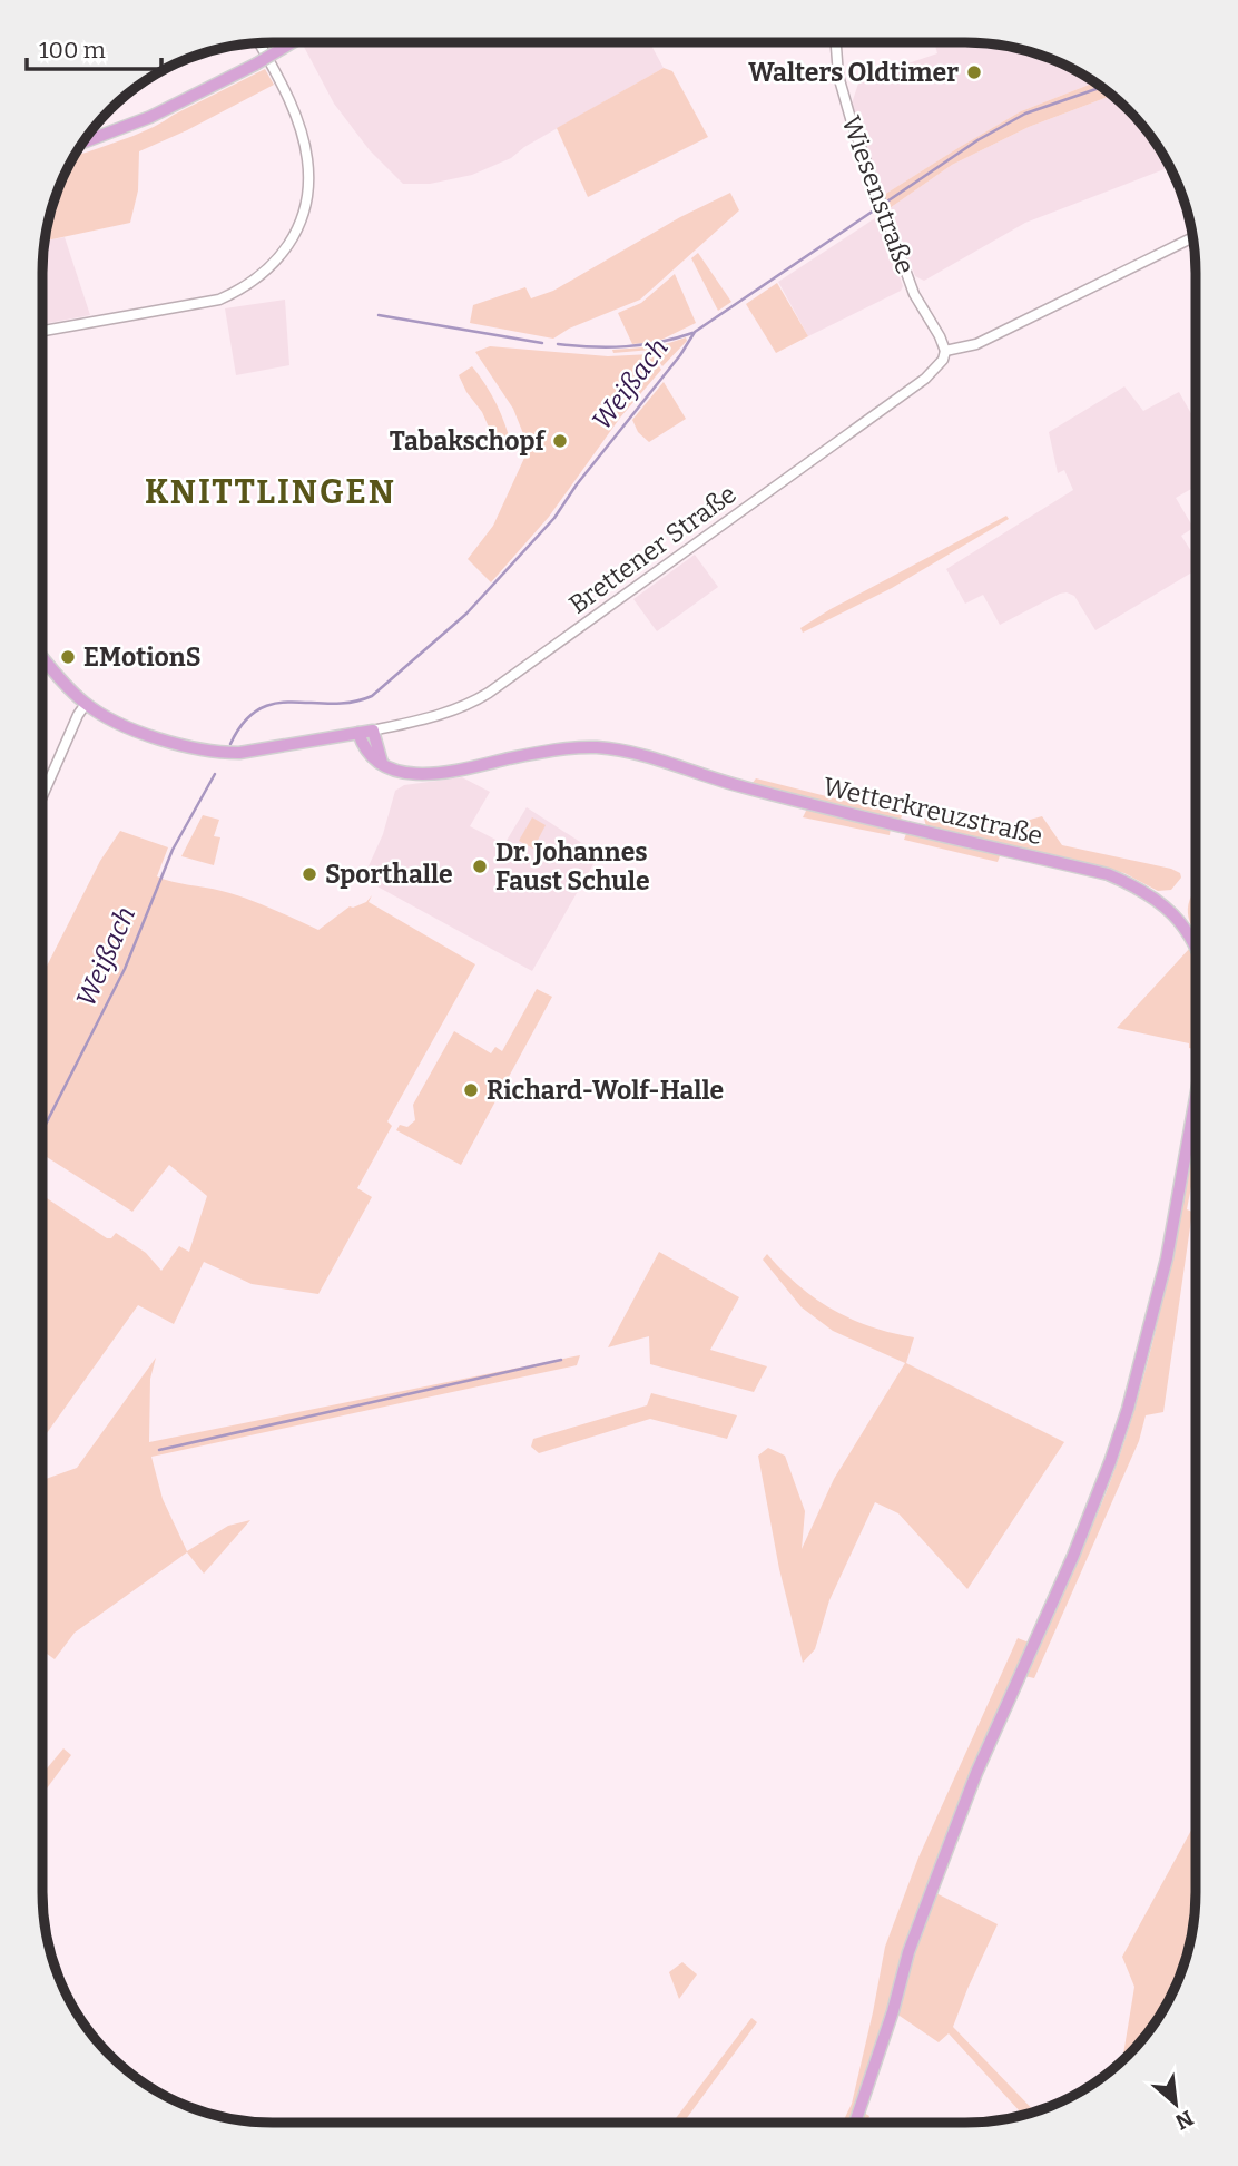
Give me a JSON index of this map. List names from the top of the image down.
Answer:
{
  "streets": {
    "main road": ["Brettener Straße", "Wetterkreuzstraße"],
    "street": ["Wiesenstraße"]
  },
  "crossings": [
    ["Wiesenstraße", "Brettener Straße"]
  ],
  "districts": ["KNITTLINGEN"],
  "water": ["Weißach"],
  "places": [
    "Walters Oldtimer",
    "Tabakschopf",
    "EMotionS",
    "Dr. Johannes Faust Schule",
    "Sporthalle",
    "Richard-Wolf-Halle"
  ],
  "scale_bar": "100 m",
  "north": "bottom right"
}
